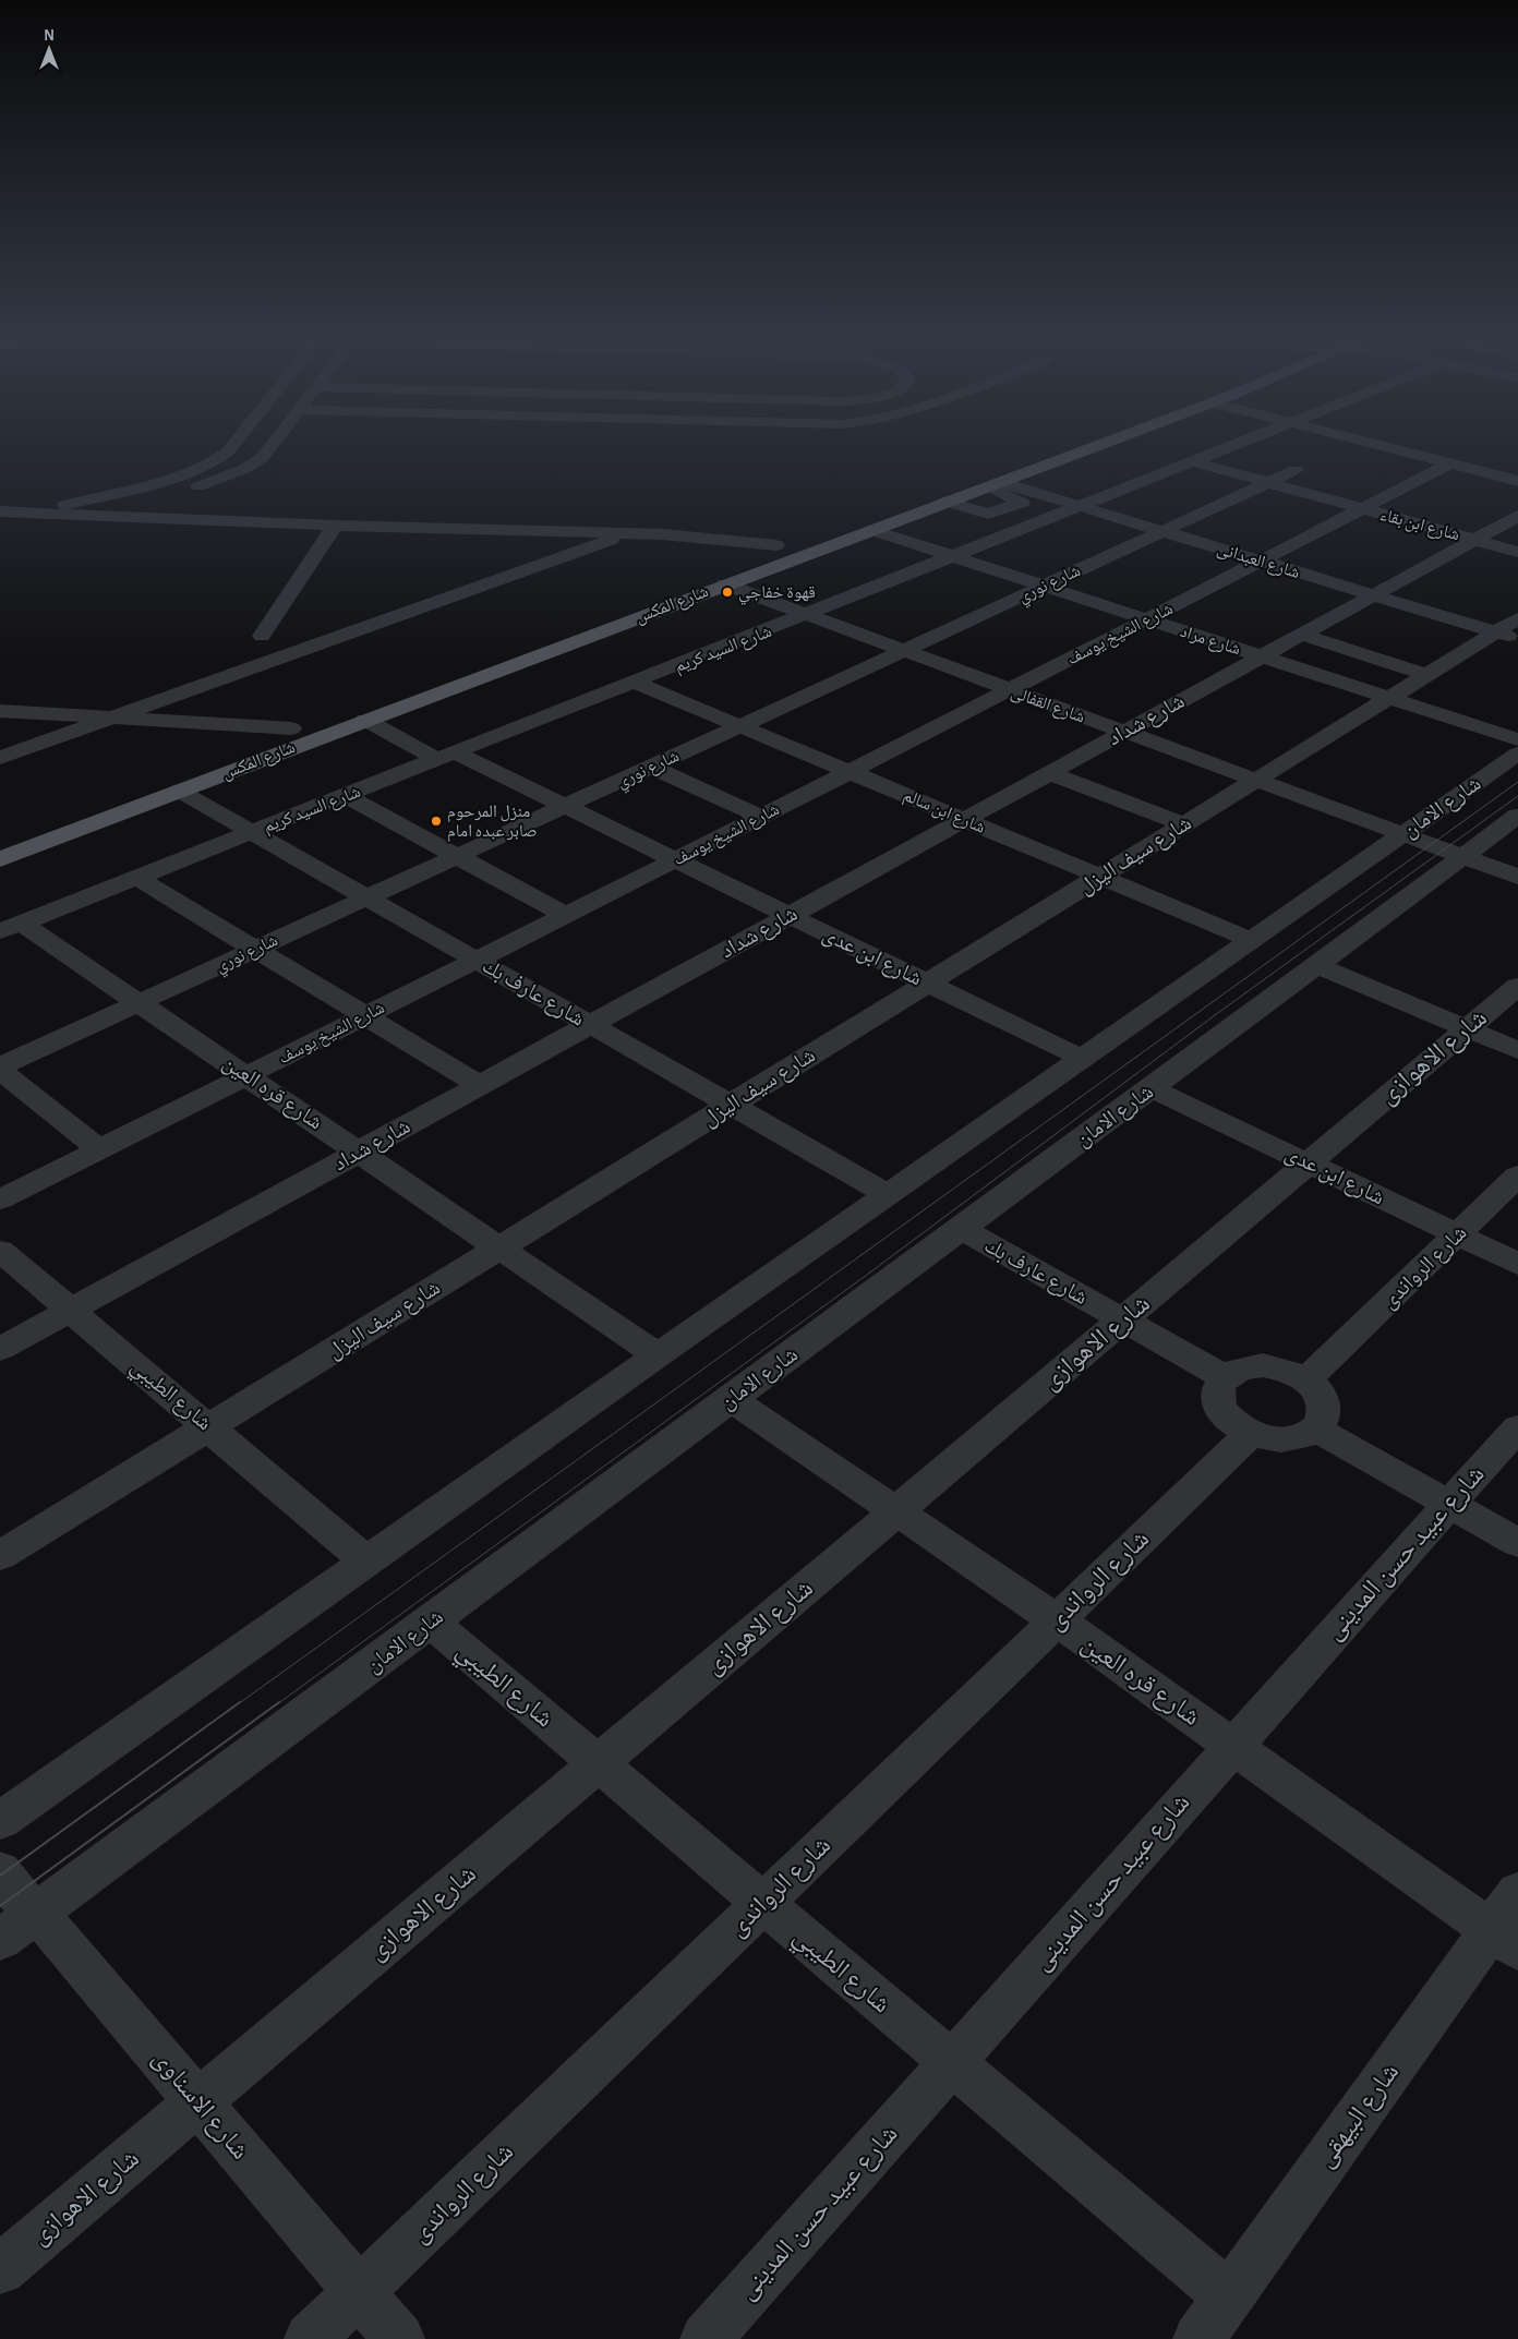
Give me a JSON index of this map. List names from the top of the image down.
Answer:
{
  "streets": {
    "main road": ["شارع المكس"],
    "street": [
      "شارع ابن بقاء",
      "شارع العبدانى",
      "شارع نوري",
      "شارع الشيخ يوسف",
      "شارع مراد",
      "شارع السيد كريم",
      "شارع القفالى",
      "شارع شداد",
      "شارع الامان",
      "شارع ابن سالم",
      "شارع سيف اليزل",
      "شارع ابن عدى",
      "شارع عارف بك",
      "شارع الاهوازى",
      "شارع قره العين",
      "شارع الرواندى",
      "شارع الطيبي",
      "شارع عبيد حسن المدينى",
      "شارع الاسناوى",
      "شارع البيهقى"
    ]
  },
  "crossings": [
    ["شارع ابن بقاء", "شارع نوري"],
    ["شارع ابن بقاء", "شارع الشيخ يوسف"],
    ["شارع ابن بقاء", "شارع السيد كريم"],
    ["شارع ابن بقاء", "شارع شداد"],
    ["شارع العبدانى", "شارع نوري"],
    ["شارع العبدانى", "شارع المكس"],
    ["شارع العبدانى", "شارع الشيخ يوسف"],
    ["شارع العبدانى", "شارع السيد كريم"],
    ["شارع العبدانى", "شارع شداد"],
    ["شارع العبدانى", "شارع سيف اليزل"],
    ["شارع نوري", "شارع مراد"],
    ["شارع نوري", "شارع القفالى"],
    ["شارع نوري", "شارع ابن سالم"],
    ["شارع نوري", "شارع ابن عدى"],
    ["شارع نوري", "شارع عارف بك"],
    ["شارع نوري", "شارع قره العين"],
    ["شارع المكس", "شارع مراد"],
    ["شارع المكس", "شارع القفالى"],
    ["شارع المكس", "شارع ابن عدى"],
    ["شارع المكس", "شارع عارف بك"],
    ["شارع الشيخ يوسف", "شارع مراد"],
    ["شارع الشيخ يوسف", "شارع القفالى"],
    ["شارع الشيخ يوسف", "شارع ابن سالم"],
    ["شارع الشيخ يوسف", "شارع ابن عدى"],
    ["شارع الشيخ يوسف", "شارع عارف بك"],
    ["شارع الشيخ يوسف", "شارع قره العين"],
    ["شارع مراد", "شارع السيد كريم"],
    ["شارع مراد", "شارع شداد"],
    ["شارع مراد", "شارع سيف اليزل"],
    ["شارع السيد كريم", "شارع القفالى"],
    ["شارع السيد كريم", "شارع ابن سالم"],
    ["شارع السيد كريم", "شارع ابن عدى"],
    ["شارع السيد كريم", "شارع عارف بك"],
    ["شارع السيد كريم", "شارع قره العين"],
    ["شارع القفالى", "شارع شداد"],
    ["شارع القفالى", "شارع الامان"],
    ["شارع القفالى", "شارع سيف اليزل"],
    ["شارع شداد", "شارع ابن سالم"],
    ["شارع شداد", "شارع ابن عدى"],
    ["شارع شداد", "شارع عارف بك"],
    ["شارع شداد", "شارع قره العين"],
    ["شارع شداد", "شارع الطيبي"],
    ["شارع الامان", "شارع ابن سالم"],
    ["شارع الامان", "شارع ابن عدى"],
    ["شارع الامان", "شارع عارف بك"],
    ["شارع الامان", "شارع قره العين"],
    ["شارع الامان", "شارع الطيبي"],
    ["شارع الامان", "شارع الاسناوى"],
    ["شارع ابن سالم", "شارع سيف اليزل"],
    ["شارع سيف اليزل", "شارع ابن عدى"],
    ["شارع سيف اليزل", "شارع عارف بك"],
    ["شارع سيف اليزل", "شارع قره العين"],
    ["شارع سيف اليزل", "شارع الطيبي"],
    ["شارع ابن عدى", "شارع الاهوازى"],
    ["شارع ابن عدى", "شارع الرواندى"],
    ["شارع عارف بك", "شارع الاهوازى"],
    ["شارع عارف بك", "شارع الرواندى"],
    ["شارع الاهوازى", "شارع قره العين"],
    ["شارع الاهوازى", "شارع الطيبي"],
    ["شارع الاهوازى", "شارع الاسناوى"],
    ["شارع قره العين", "شارع الرواندى"],
    ["شارع قره العين", "شارع عبيد حسن المدينى"],
    ["شارع قره العين", "شارع البيهقى"],
    ["شارع الرواندى", "شارع الطيبي"],
    ["شارع الرواندى", "شارع الاسناوى"],
    ["شارع الطيبي", "شارع عبيد حسن المدينى"],
    ["شارع الطيبي", "شارع البيهقى"]
  ],
  "places": ["قهوة خفاجي", "منزل المرحوم صابر عبده امام"],
  "north": "top"
}
